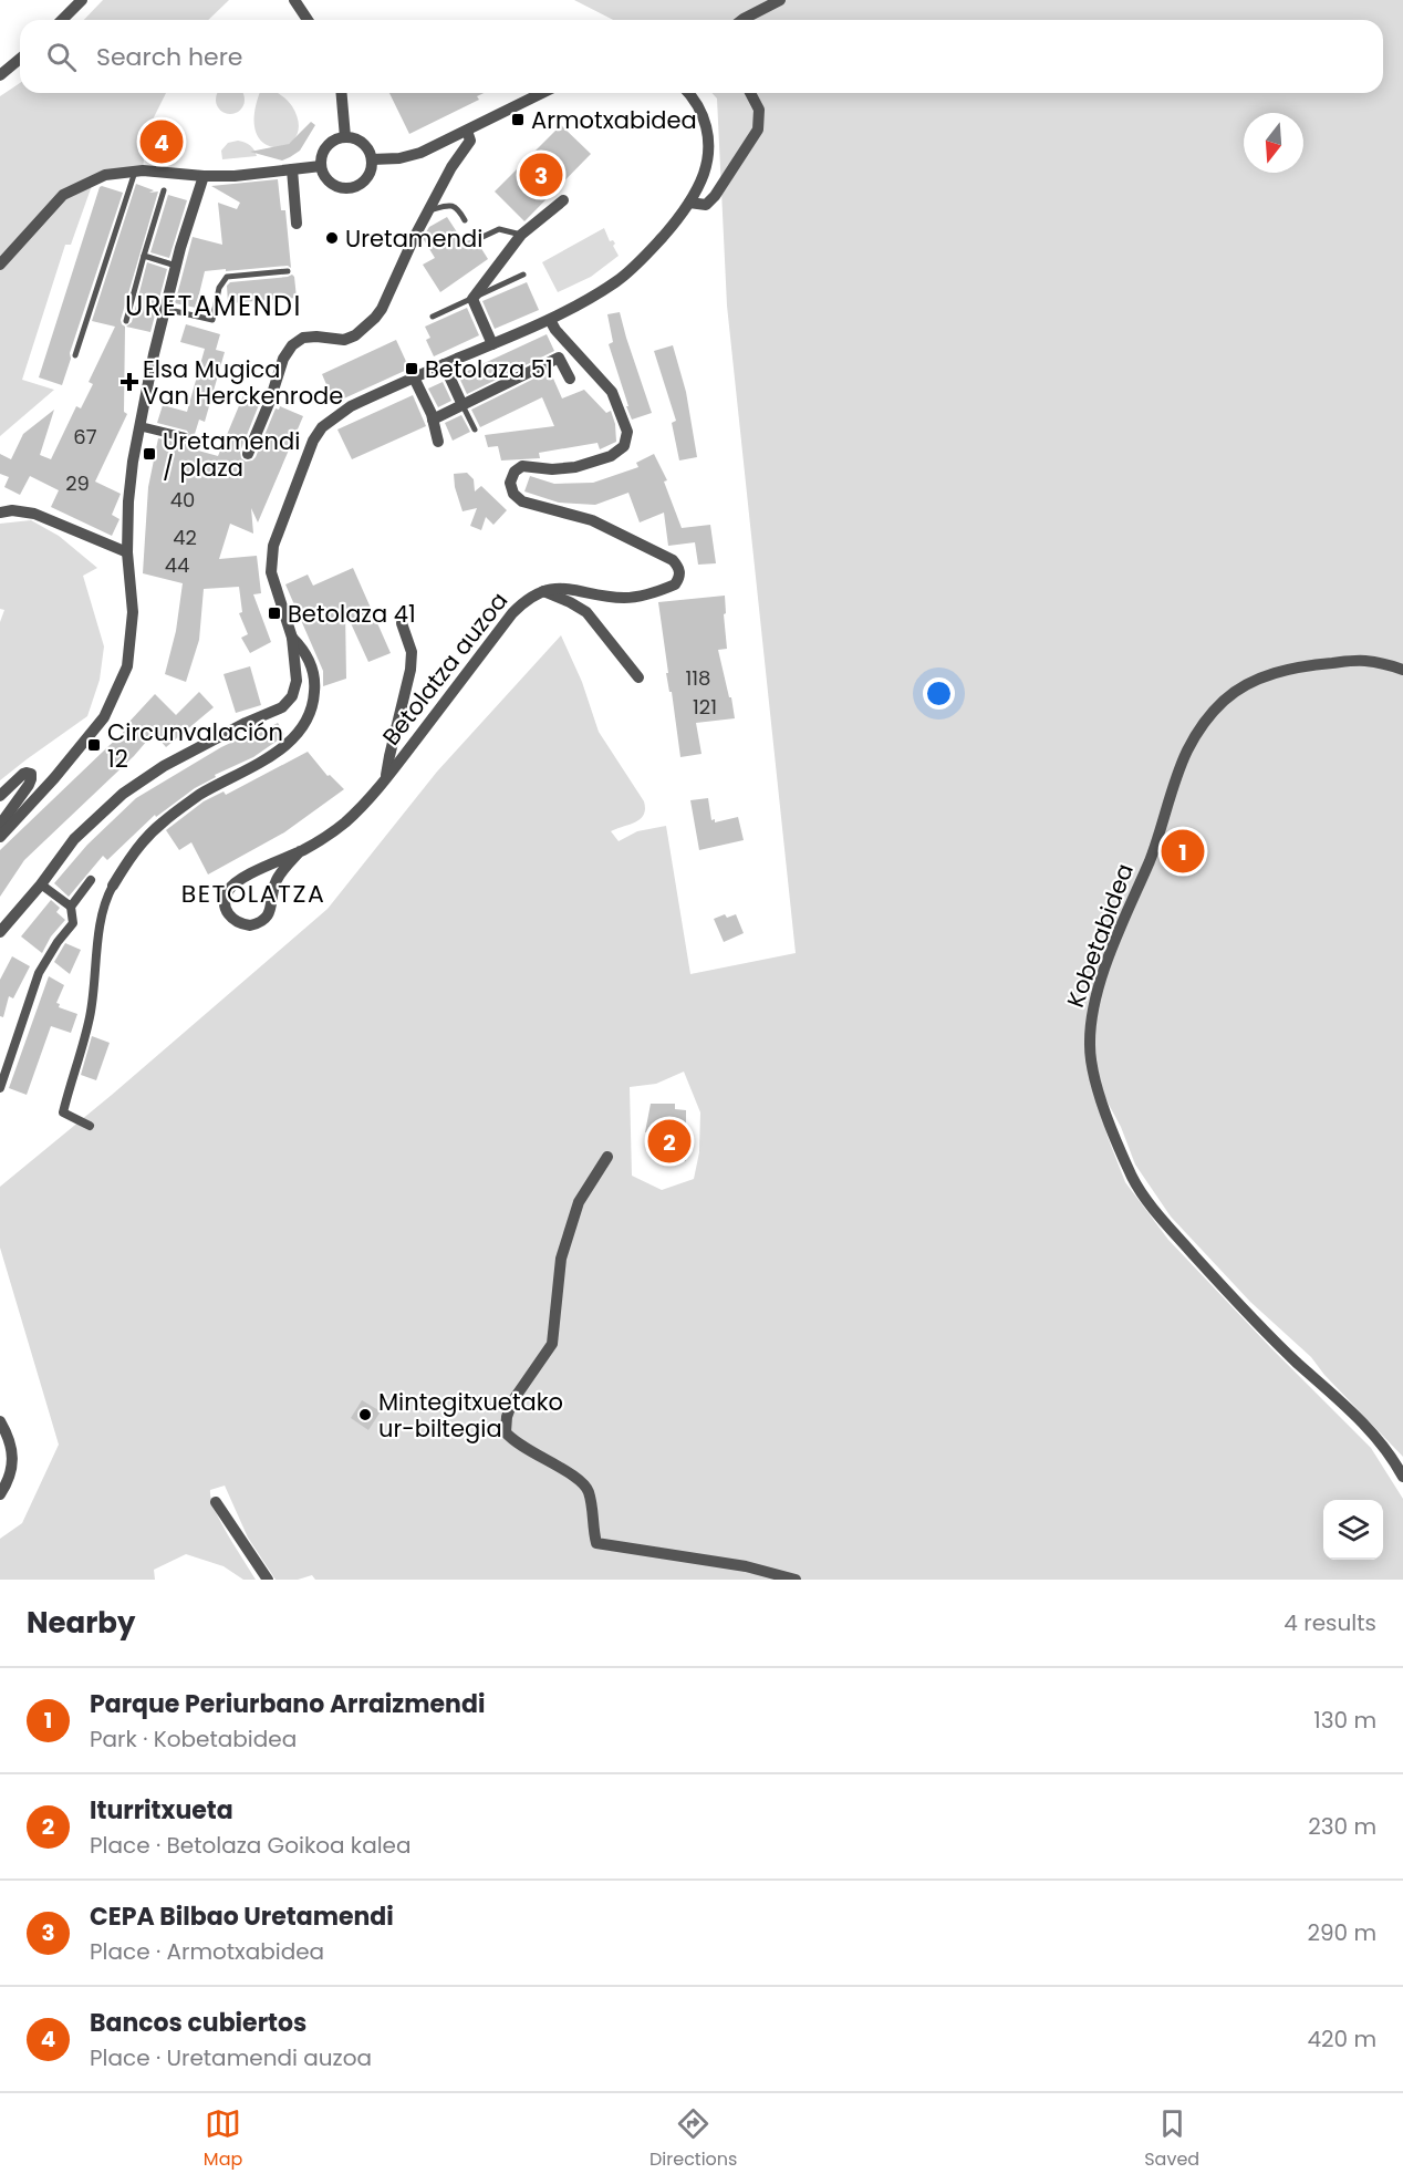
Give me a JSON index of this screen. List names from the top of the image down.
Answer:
{
  "streets": {
    "street": ["Betolatza auzoa", "Kobetabidea"]
  },
  "districts": ["URETAMENDI", "BETOLATZA"],
  "places": {
    "transit": [
      "Armotxabidea",
      "Betolaza 51",
      "Uretamendi / plaza",
      "Betolaza 41",
      "Circunvalación 12"
    ],
    "other": ["Uretamendi", "Mintegitxuetako ur-biltegia"],
    "health": ["Elsa Mugica Van Herckenrode"]
  },
  "house_numbers": [
    "67",
    "29",
    "40",
    "42",
    "44",
    "118",
    "121"
  ],
  "north": "bottom",
  "page": {
    "search": "Search here",
    "pins": [
      "4",
      "3",
      "1",
      "2"
    ],
    "heading": ["Nearby", "4 results"],
    "list": [
      {
        "mark": "1",
        "name": "Parque Periurbano Arraizmendi",
        "note": "Park · Kobetabidea",
        "value": "130 m"
      },
      {
        "mark": "2",
        "name": "Iturritxueta",
        "note": "Place · Betolaza Goikoa kalea",
        "value": "230 m"
      },
      {
        "mark": "3",
        "name": "CEPA Bilbao Uretamendi",
        "note": "Place · Armotxabidea",
        "value": "290 m"
      },
      {
        "mark": "4",
        "name": "Bancos cubiertos",
        "note": "Place · Uretamendi auzoa",
        "value": "420 m"
      }
    ],
    "nav": ["Map", "Directions", "Saved"]
  }
}
